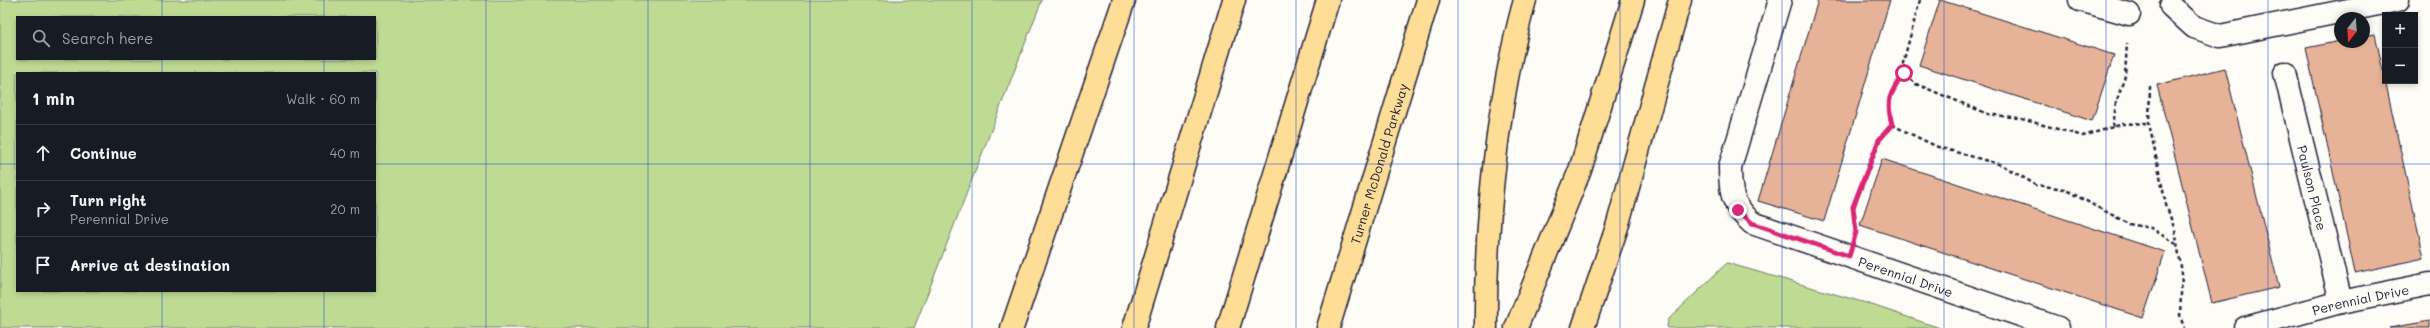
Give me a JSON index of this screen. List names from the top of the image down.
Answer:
{
  "streets": {
    "highway": ["Turner McDonald Parkway"],
    "street": ["Paulson Place", "Perennial Drive"]
  },
  "crossings": [
    ["Paulson Place", "Perennial Drive"]
  ],
  "north": "bottom",
  "page": {
    "map_buttons": ["+", "−"],
    "search": "Search here",
    "heading": ["1 min", "Walk · 60 m"],
    "list": [
      ["Continue", "40 m"],
      ["Turn right", "Perennial Drive", "20 m"],
      "Arrive at destination"
    ]
  }
}
